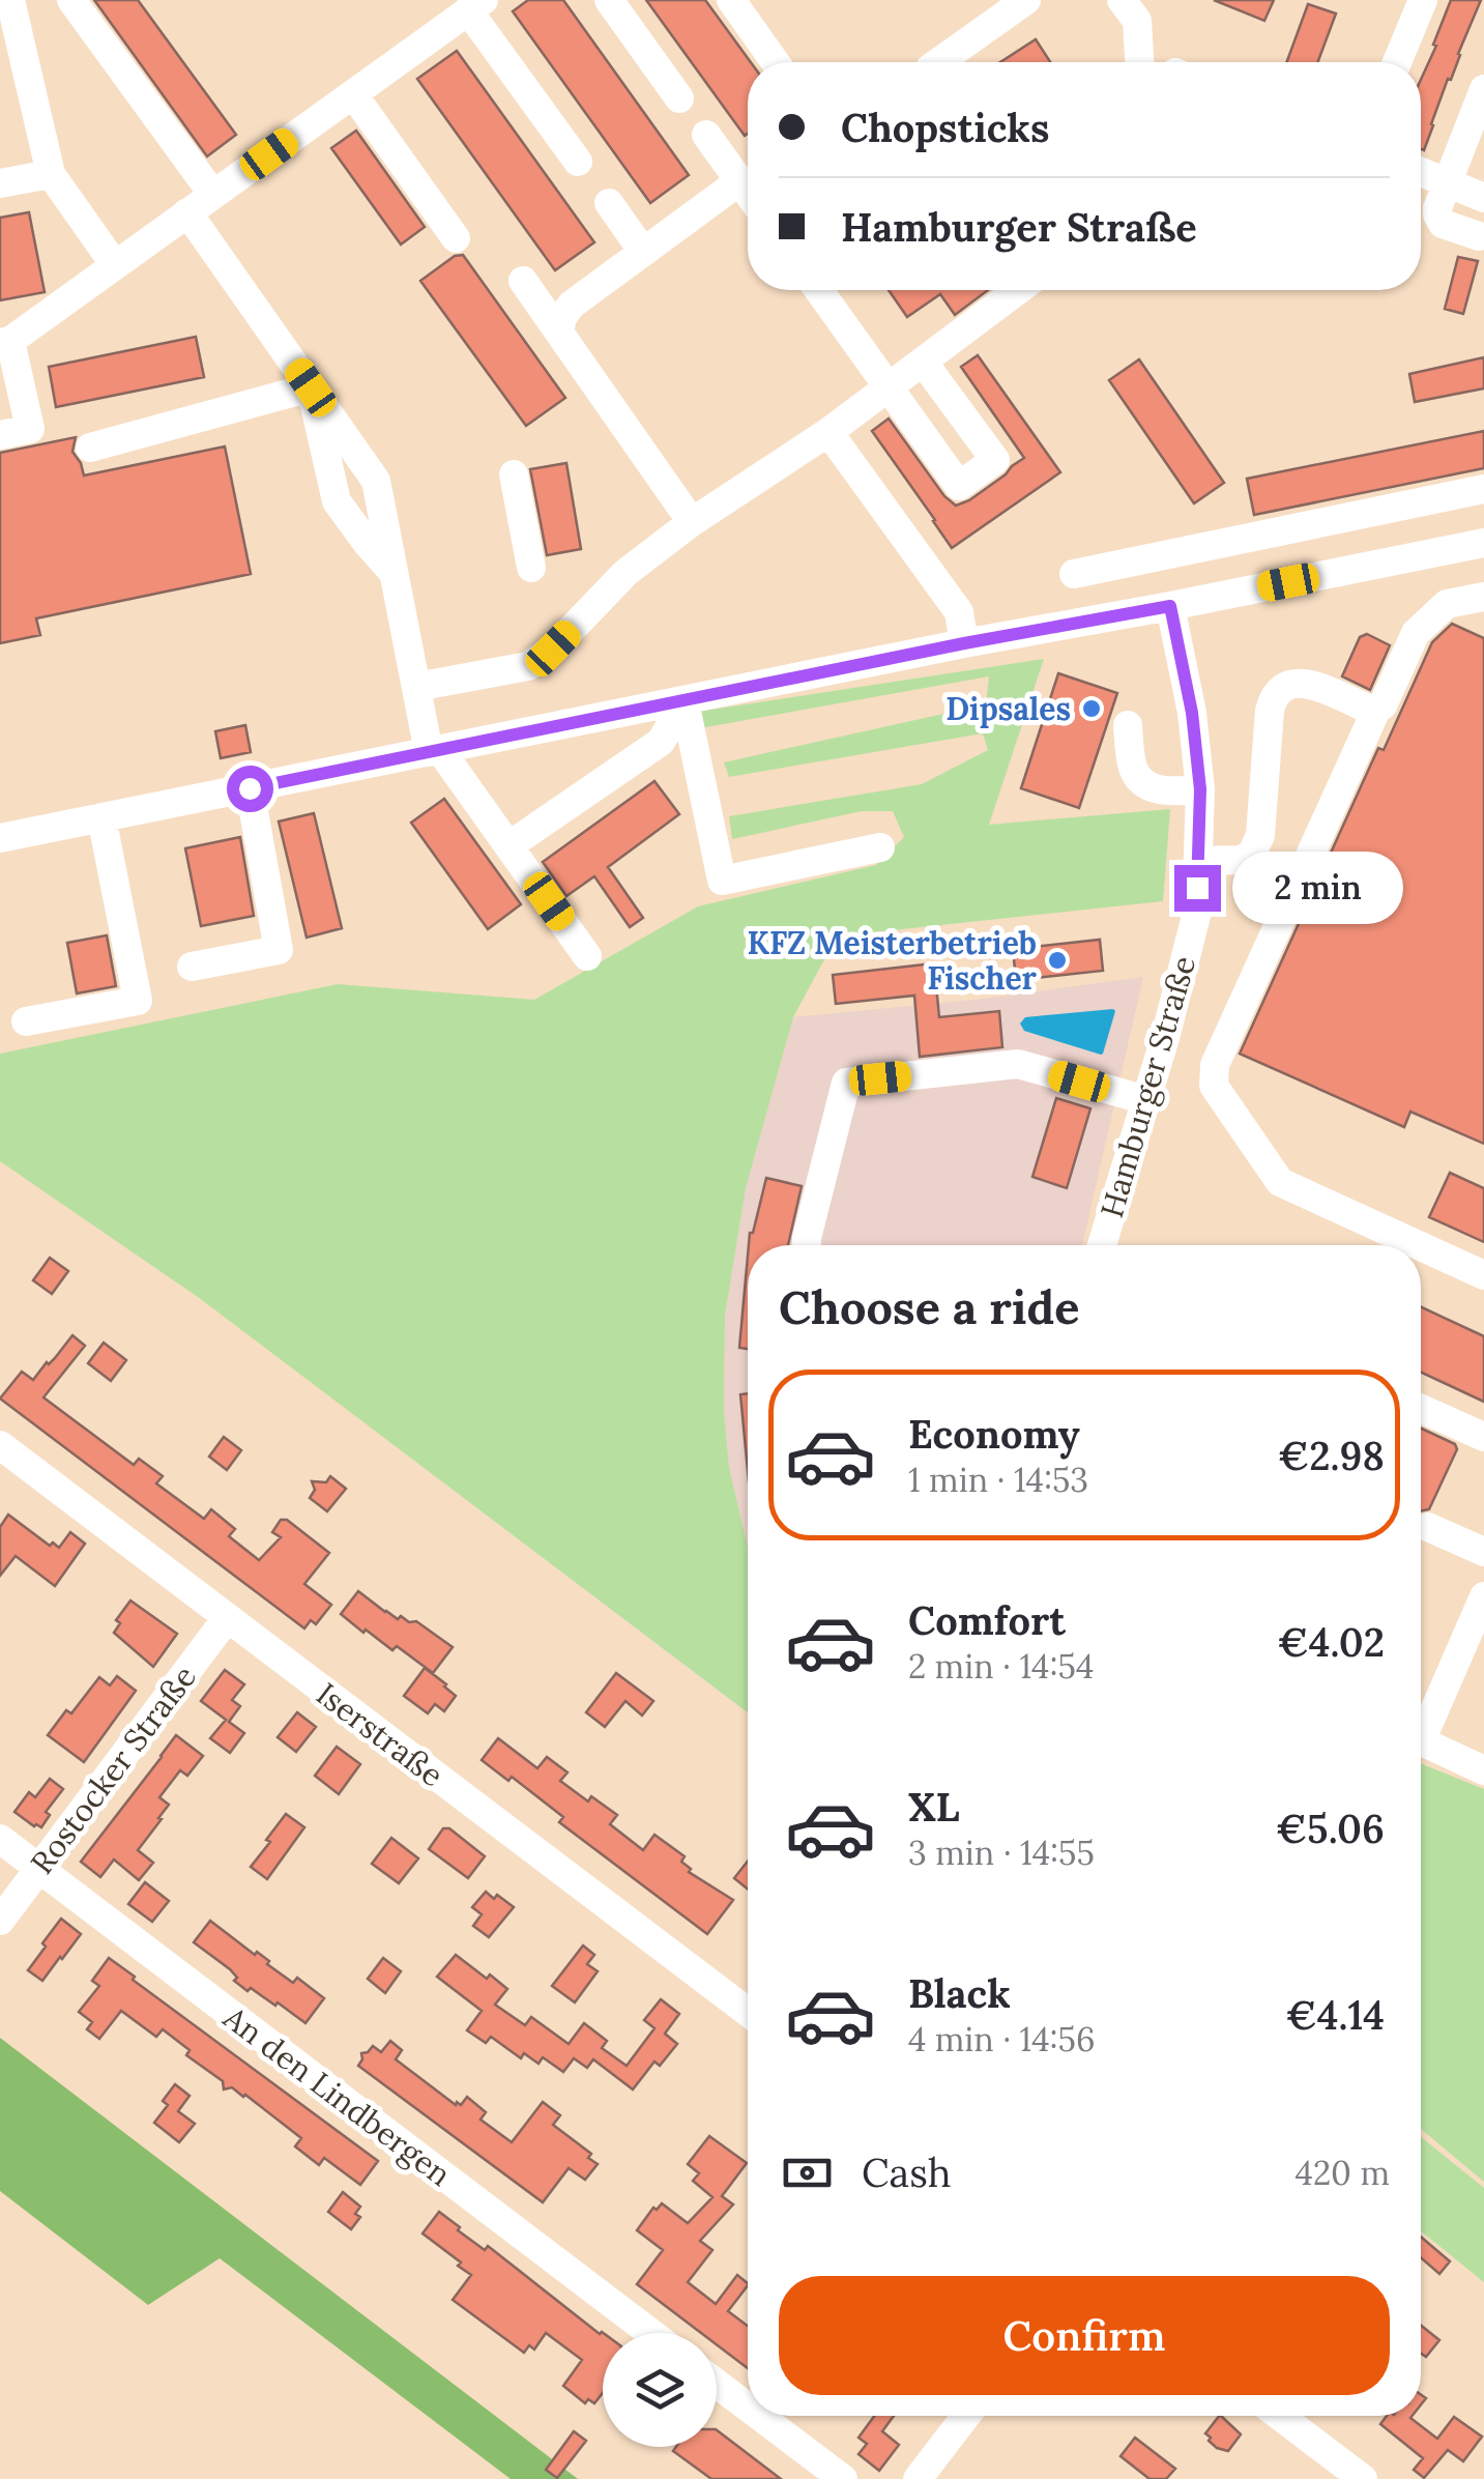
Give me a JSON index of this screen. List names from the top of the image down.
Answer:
{
  "streets": {
    "street": [
      "Hamburger Straße",
      "Iserstraße",
      "Rostocker Straße",
      "An den Lindbergen"
    ]
  },
  "crossings": [
    ["Iserstraße", "Rostocker Straße"],
    ["Rostocker Straße", "An den Lindbergen"]
  ],
  "places": ["Dipsales", "KFZ Meisterbetrieb Fischer"],
  "page": {
    "banner": ["Chopsticks", "Hamburger Straße"],
    "bubble": "2 min",
    "heading": "Choose a ride",
    "list": [
      {
        "name": "Economy",
        "note": "1 min · 14:53",
        "value": "€2.98"
      },
      {
        "name": "Comfort",
        "note": "2 min · 14:54",
        "value": "€4.02"
      },
      {
        "name": "XL",
        "note": "3 min · 14:55",
        "value": "€5.06"
      },
      {
        "name": "Black",
        "note": "4 min · 14:56",
        "value": "€4.14"
      }
    ],
    "pay": ["Cash", "420 m"],
    "buttons": "Confirm"
  }
}
